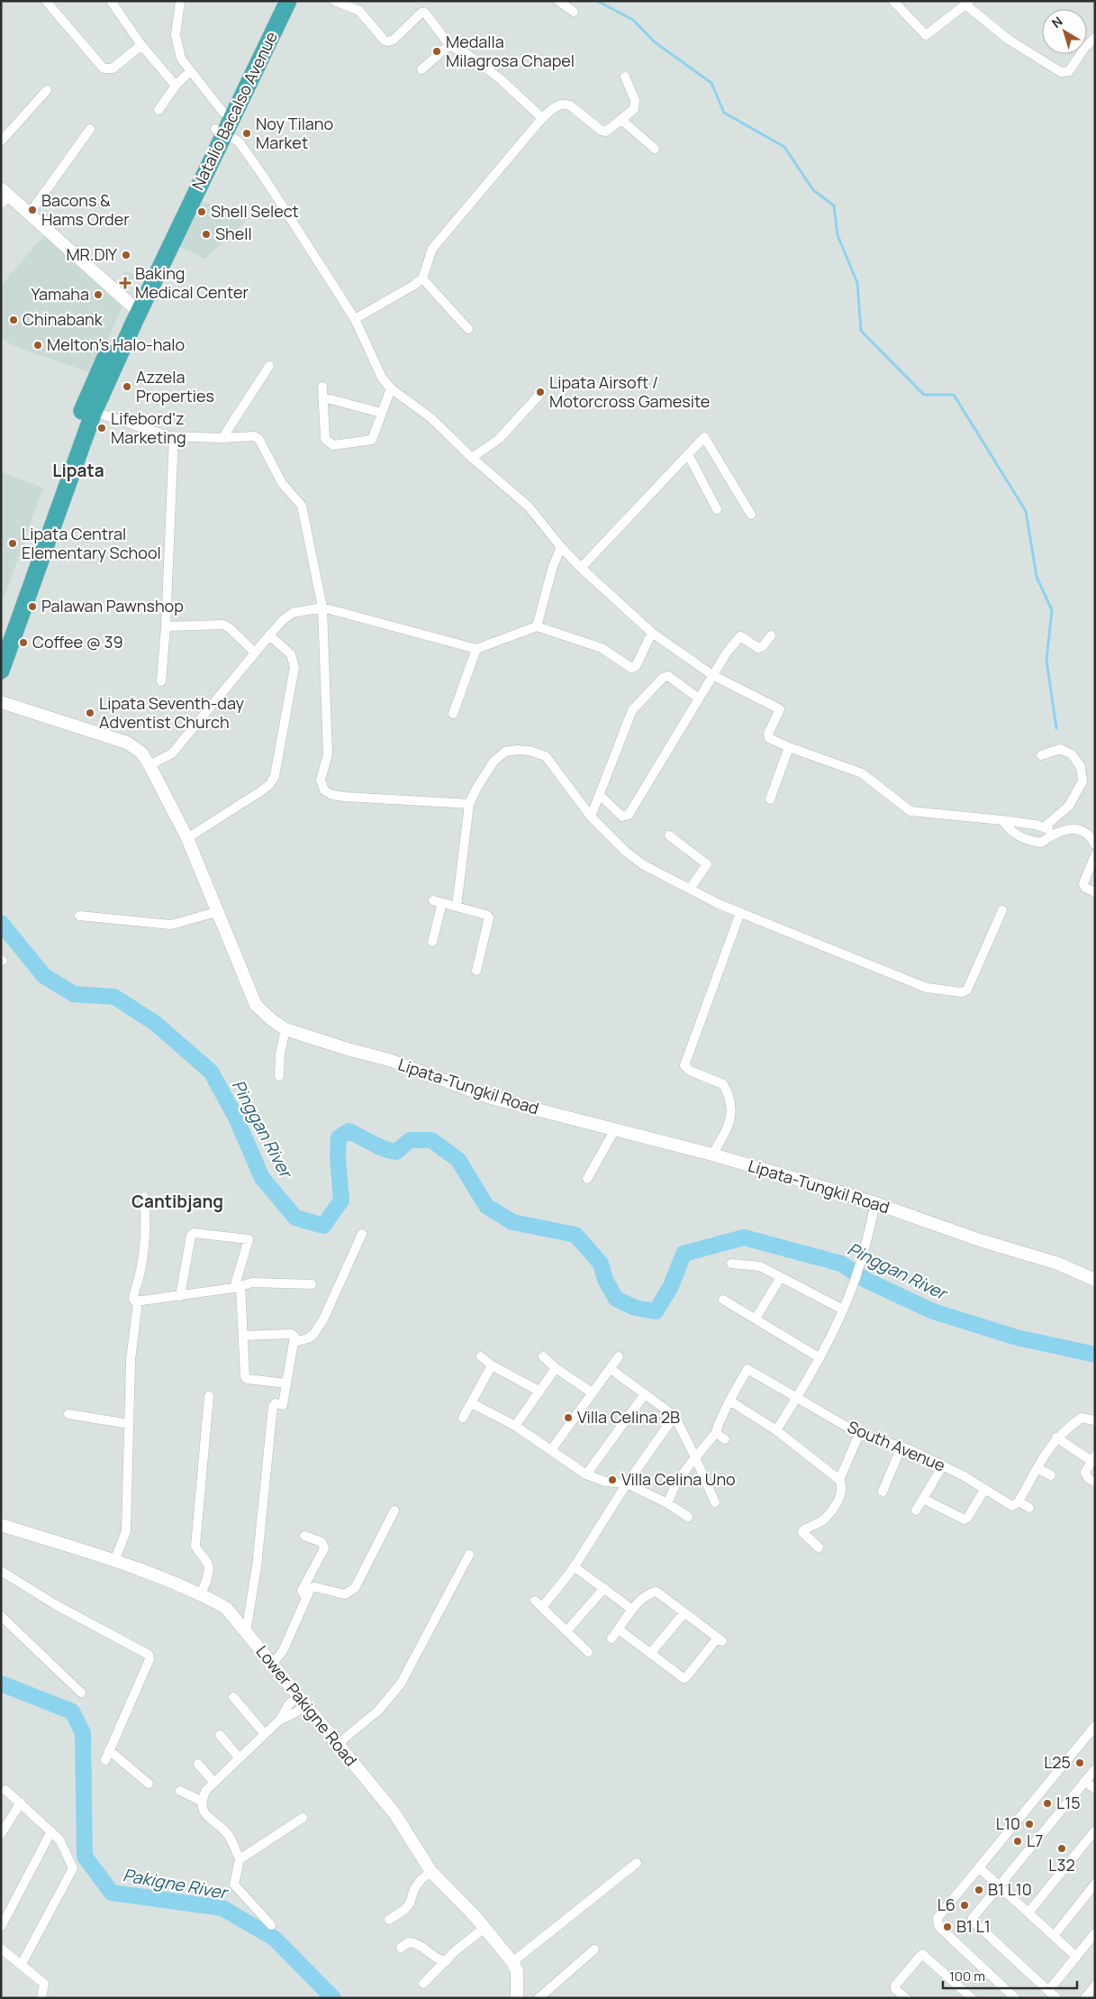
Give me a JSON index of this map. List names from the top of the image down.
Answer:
{
  "streets": {
    "highway": ["Natalio Bacalso Avenue"],
    "street": ["Lipata-Tungkil Road", "South Avenue", "Lower Pakigne Road"]
  },
  "districts": ["Lipata", "Cantibjang"],
  "water": ["Pinggan River", "Pakigne River"],
  "places": {
    "other": [
      "Medalla Milagrosa Chapel",
      "Noy Tilano Market",
      "Bacons & Hams Order",
      "Shell Select",
      "Shell",
      "MR.DIY",
      "Yamaha",
      "Chinabank",
      "Melton's Halo-halo",
      "Azzela Properties",
      "Lipata Airsoft / Motorcross Gamesite",
      "Lifebord'z Marketing",
      "Lipata Central Elementary School",
      "Palawan Pawnshop",
      "Coffee @ 39",
      "Lipata Seventh-day Adventist Church",
      "Villa Celina 2B",
      "Villa Celina Uno",
      "L25",
      "L15",
      "L10",
      "L7",
      "L32",
      "B1 L10",
      "L6",
      "B1 L1"
    ],
    "health": ["Baking Medical Center"]
  },
  "scale_bar": "100 m",
  "north": "top left"
}
